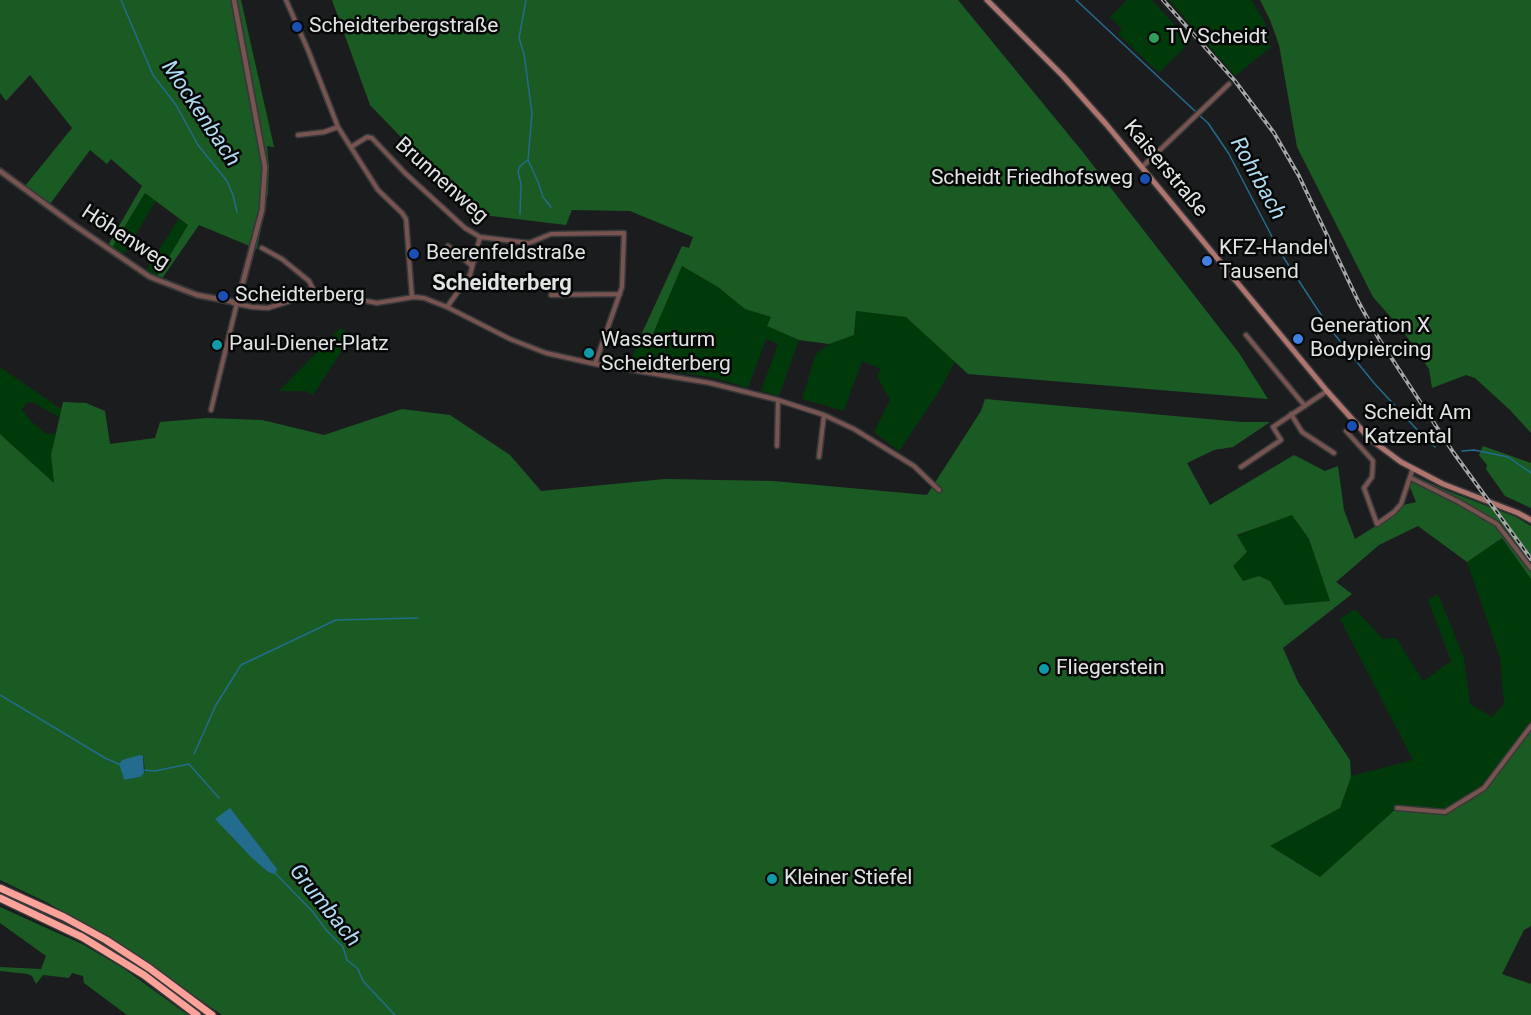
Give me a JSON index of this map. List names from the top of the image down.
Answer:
{
  "streets": {
    "main road": ["Kaiserstraße"],
    "street": ["Brunnenweg", "Höhenweg"]
  },
  "districts": ["Scheidterberg"],
  "water": ["Mockenbach", "Rohrbach", "Grumbach"],
  "places": [
    "Scheidterbergstraße",
    "TV Scheidt",
    "Scheidt Friedhofsweg",
    "Beerenfeldstraße",
    "KFZ-Handel Tausend",
    "Scheidterberg",
    "Generation X Bodypiercing",
    "Paul-Diener-Platz",
    "Wasserturm Scheidterberg",
    "Scheidt Am Katzental",
    "Fliegerstein",
    "Kleiner Stiefel"
  ]
}
